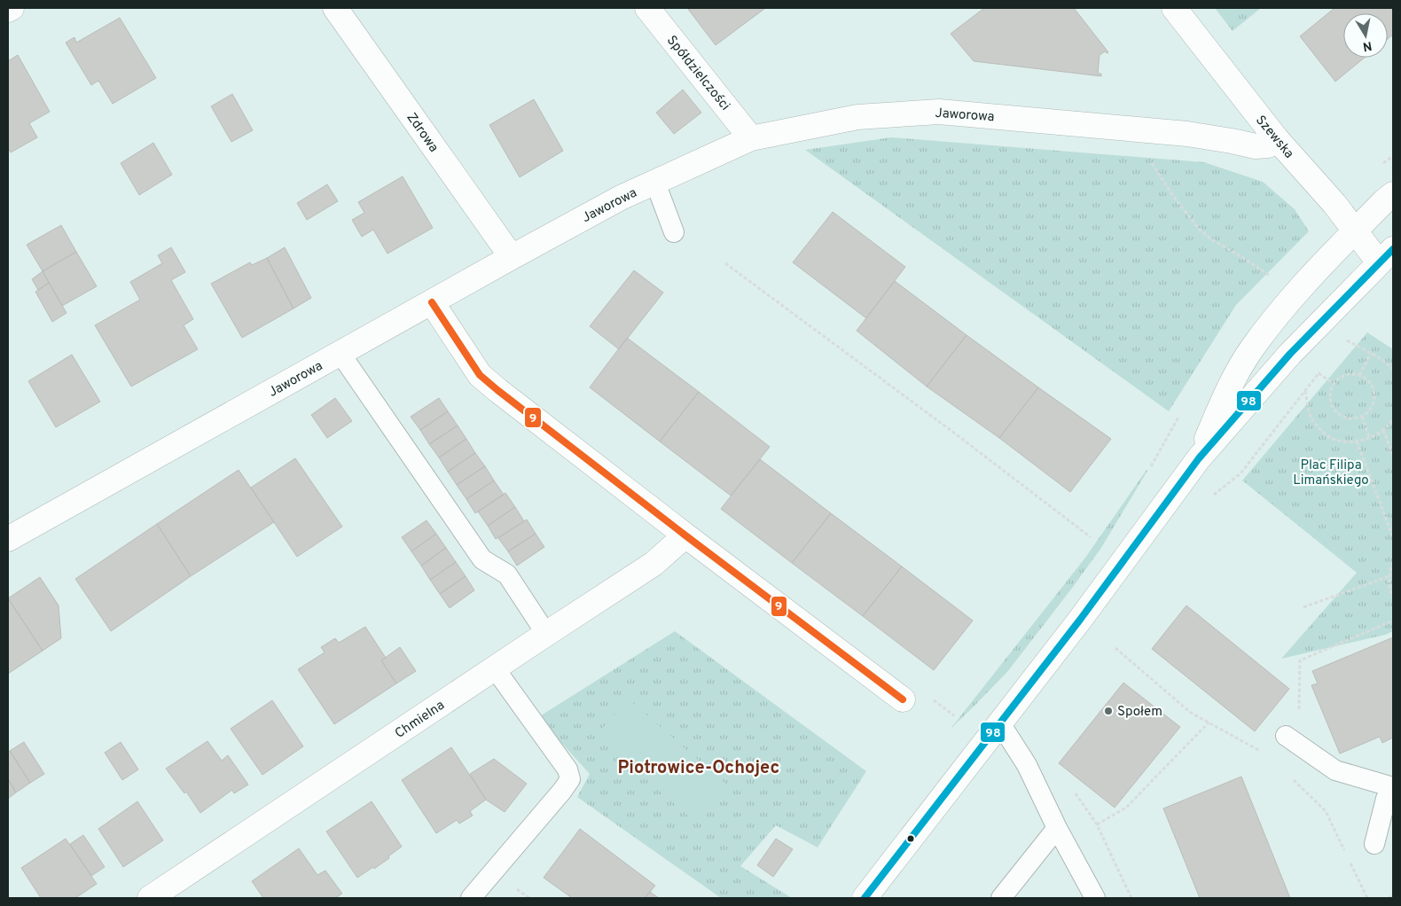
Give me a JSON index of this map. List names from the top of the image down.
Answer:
{
  "streets": {
    "street": [
      "Spółdzielczości",
      "Jaworowa",
      "Zdrowa",
      "Szewska",
      "Chmielna"
    ]
  },
  "crossings": [
    ["Spółdzielczości", "Jaworowa"],
    ["Jaworowa", "Zdrowa"],
    ["Jaworowa", "Szewska"]
  ],
  "districts": ["Piotrowice-Ochojec"],
  "parks": ["Plac Filipa Limańskiego"],
  "places": ["Społem"],
  "lines": ["transit line 98", "transit line 9"],
  "north": "bottom"
}
